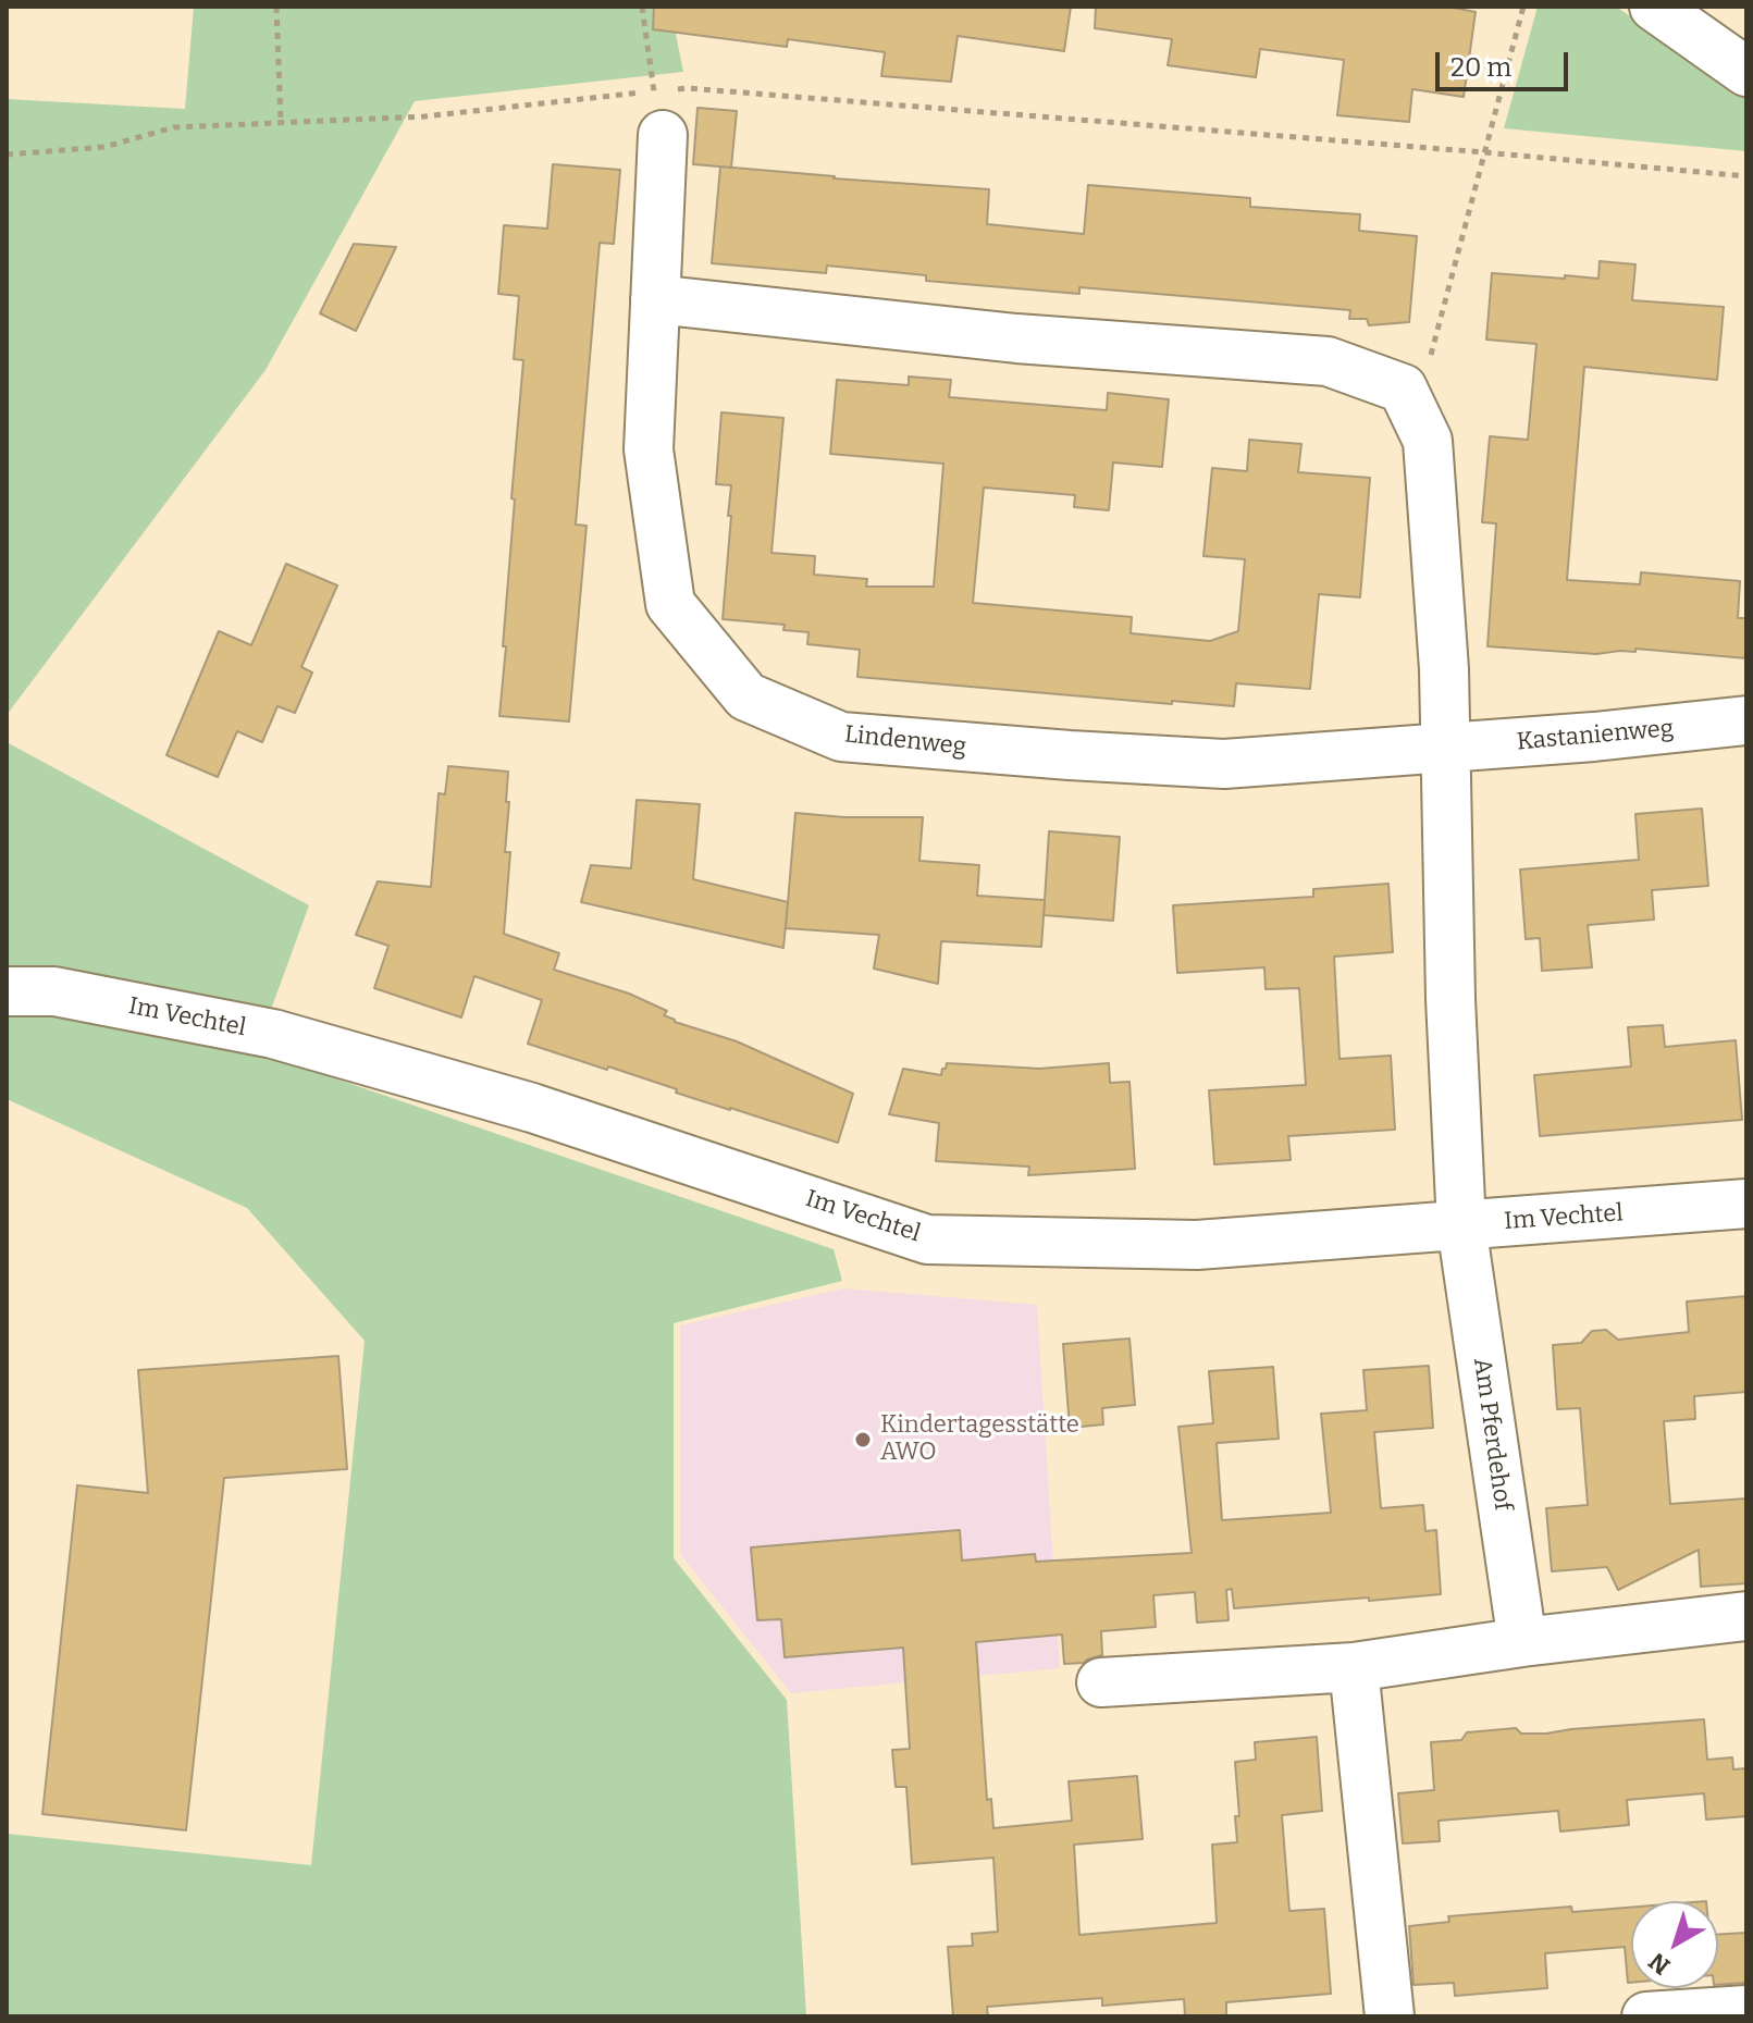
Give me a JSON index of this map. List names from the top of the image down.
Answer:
{
  "streets": {
    "street": [
      "Kastanienweg",
      "Lindenweg",
      "Im Vechtel",
      "Am Pferdehof"
    ]
  },
  "crossings": [
    ["Kastanienweg", "Lindenweg"],
    ["Im Vechtel", "Am Pferdehof"]
  ],
  "places": ["Kindertagesstätte AWO"],
  "scale_bar": "20 m",
  "north": "bottom left"
}
